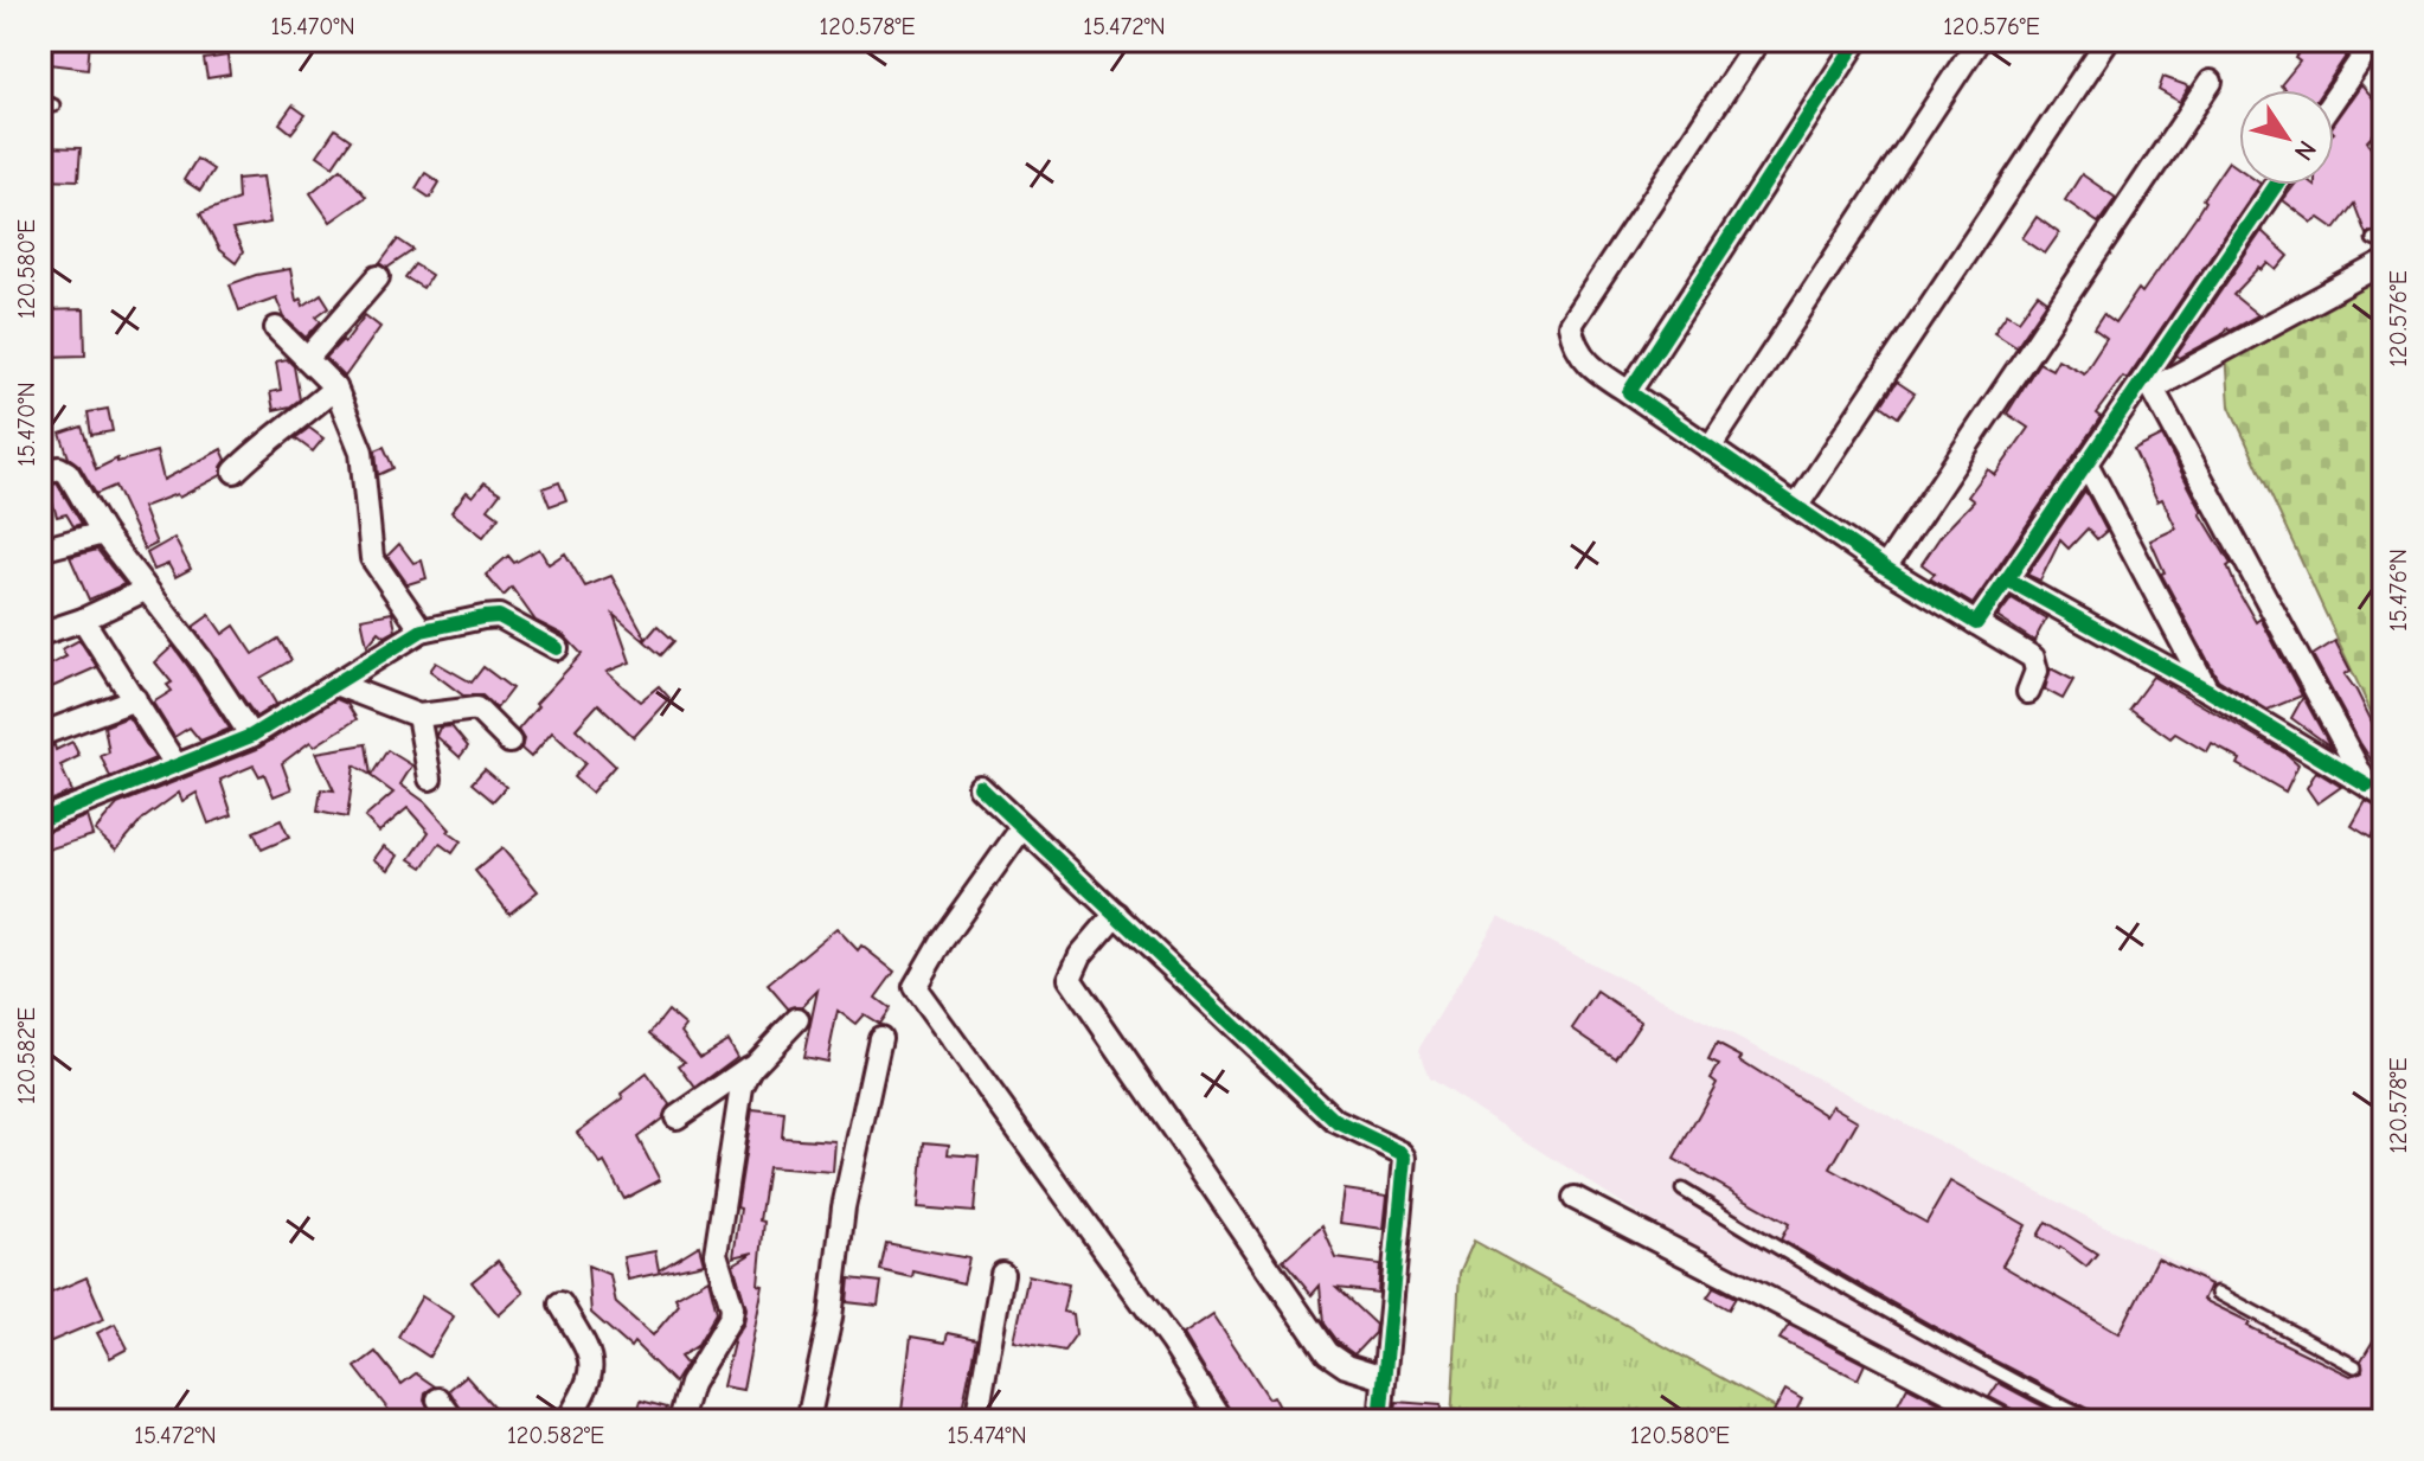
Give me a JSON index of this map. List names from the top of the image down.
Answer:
{
  "north": "bottom right",
  "coordinates": [
    "15.470°N",
    "120.578°E",
    "15.472°N",
    "120.576°E",
    "120.580°E",
    "15.476°N",
    "120.582°E",
    "15.474°N"
  ]
}
